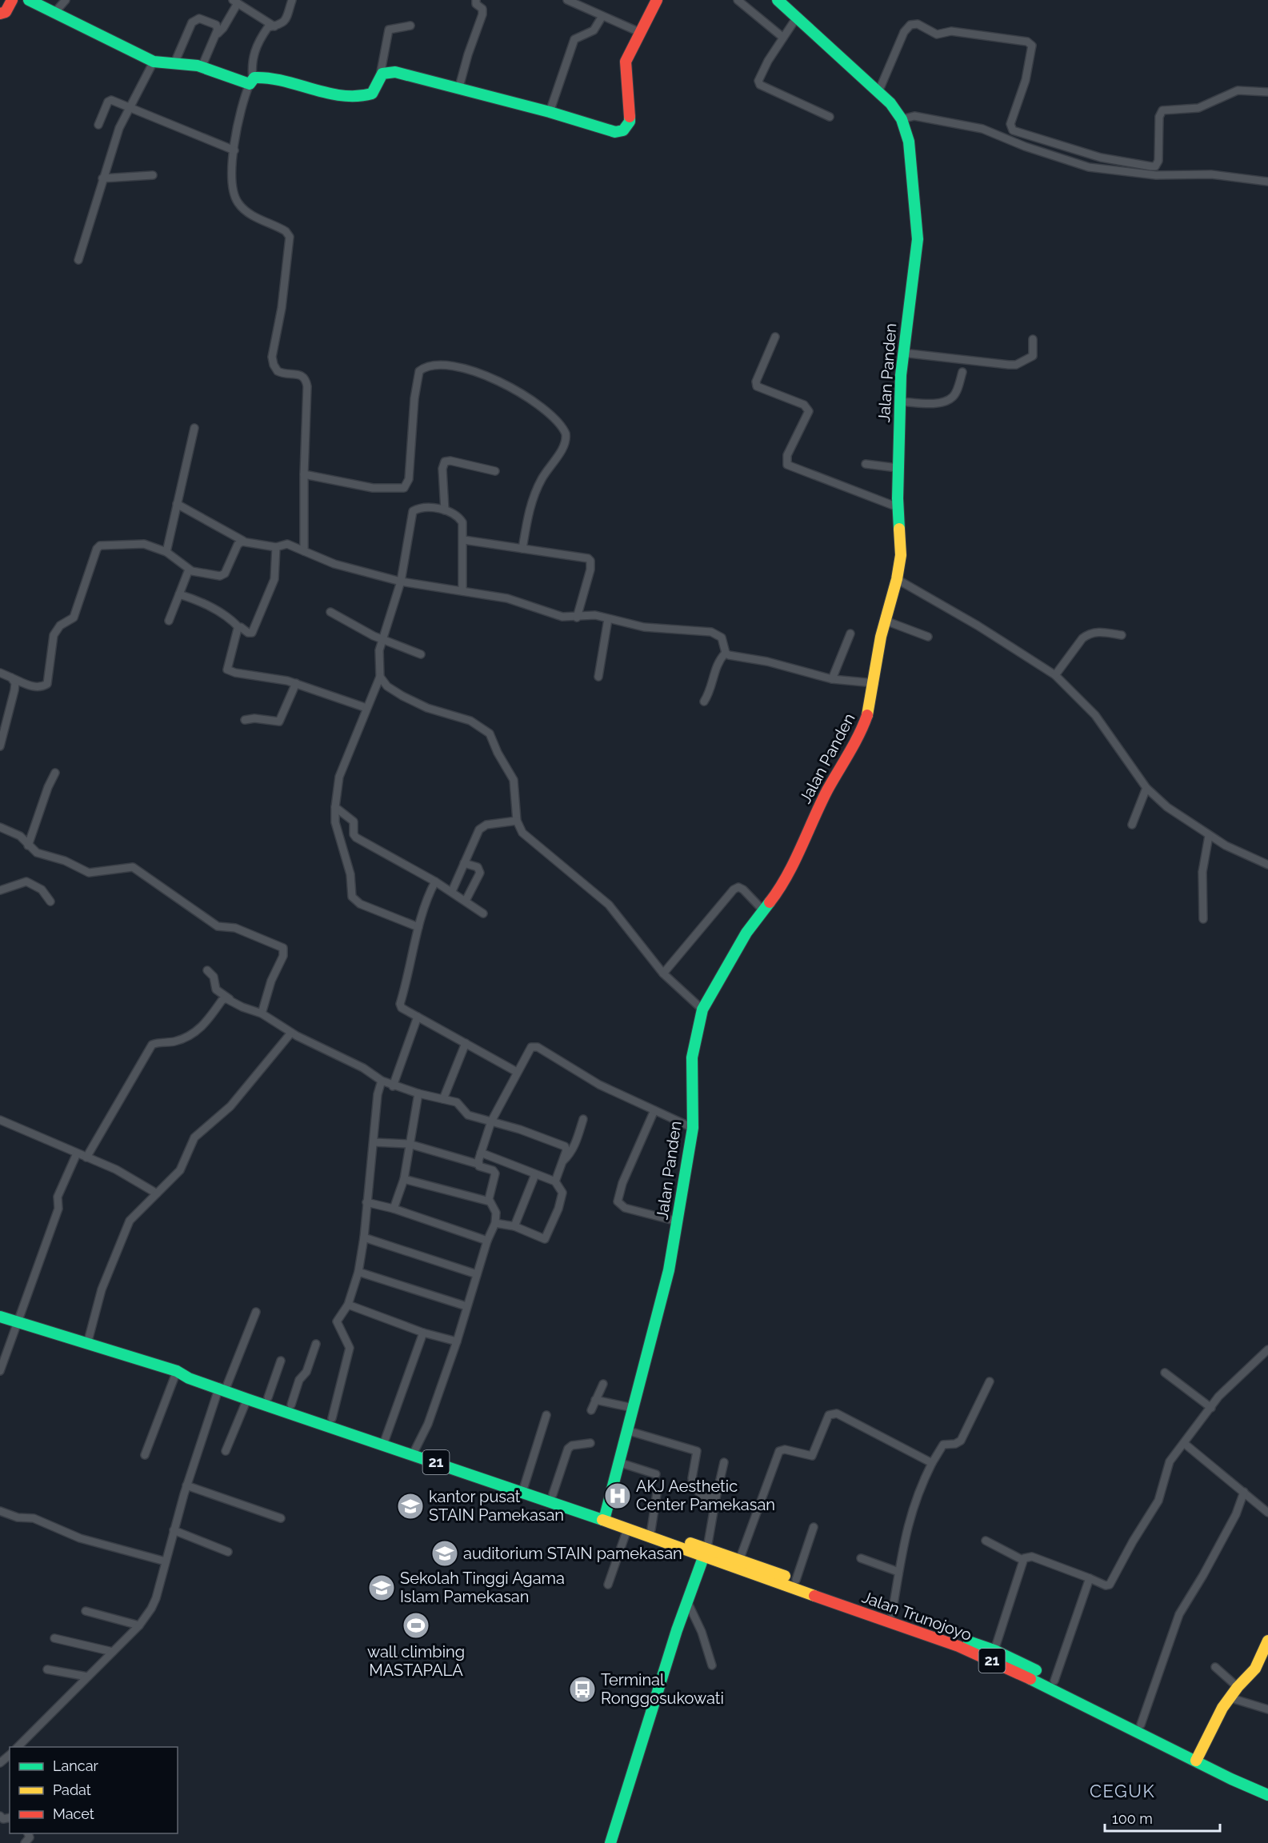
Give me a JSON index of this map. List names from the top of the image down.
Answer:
{
  "streets": {
    "main road": ["Jalan Panden", "21", "Jalan Trunojoyo"]
  },
  "crossings": [
    ["Jalan Panden", "21"],
    ["21", "Jalan Trunojoyo"]
  ],
  "districts": ["CEGUK"],
  "places": {
    "hospital": ["AKJ Aesthetic Center Pamekasan"],
    "school or university": ["kantor pusat STAIN Pamekasan", "auditorium STAIN pamekasan", "Sekolah Tinggi Agama Islam Pamekasan"],
    "sports": ["wall climbing MASTAPALA"],
    "bus stop": ["Terminal Ronggosukowati"]
  },
  "legend": ["Lancar", "Padat", "Macet"],
  "scale_bar": "100 m"
}
